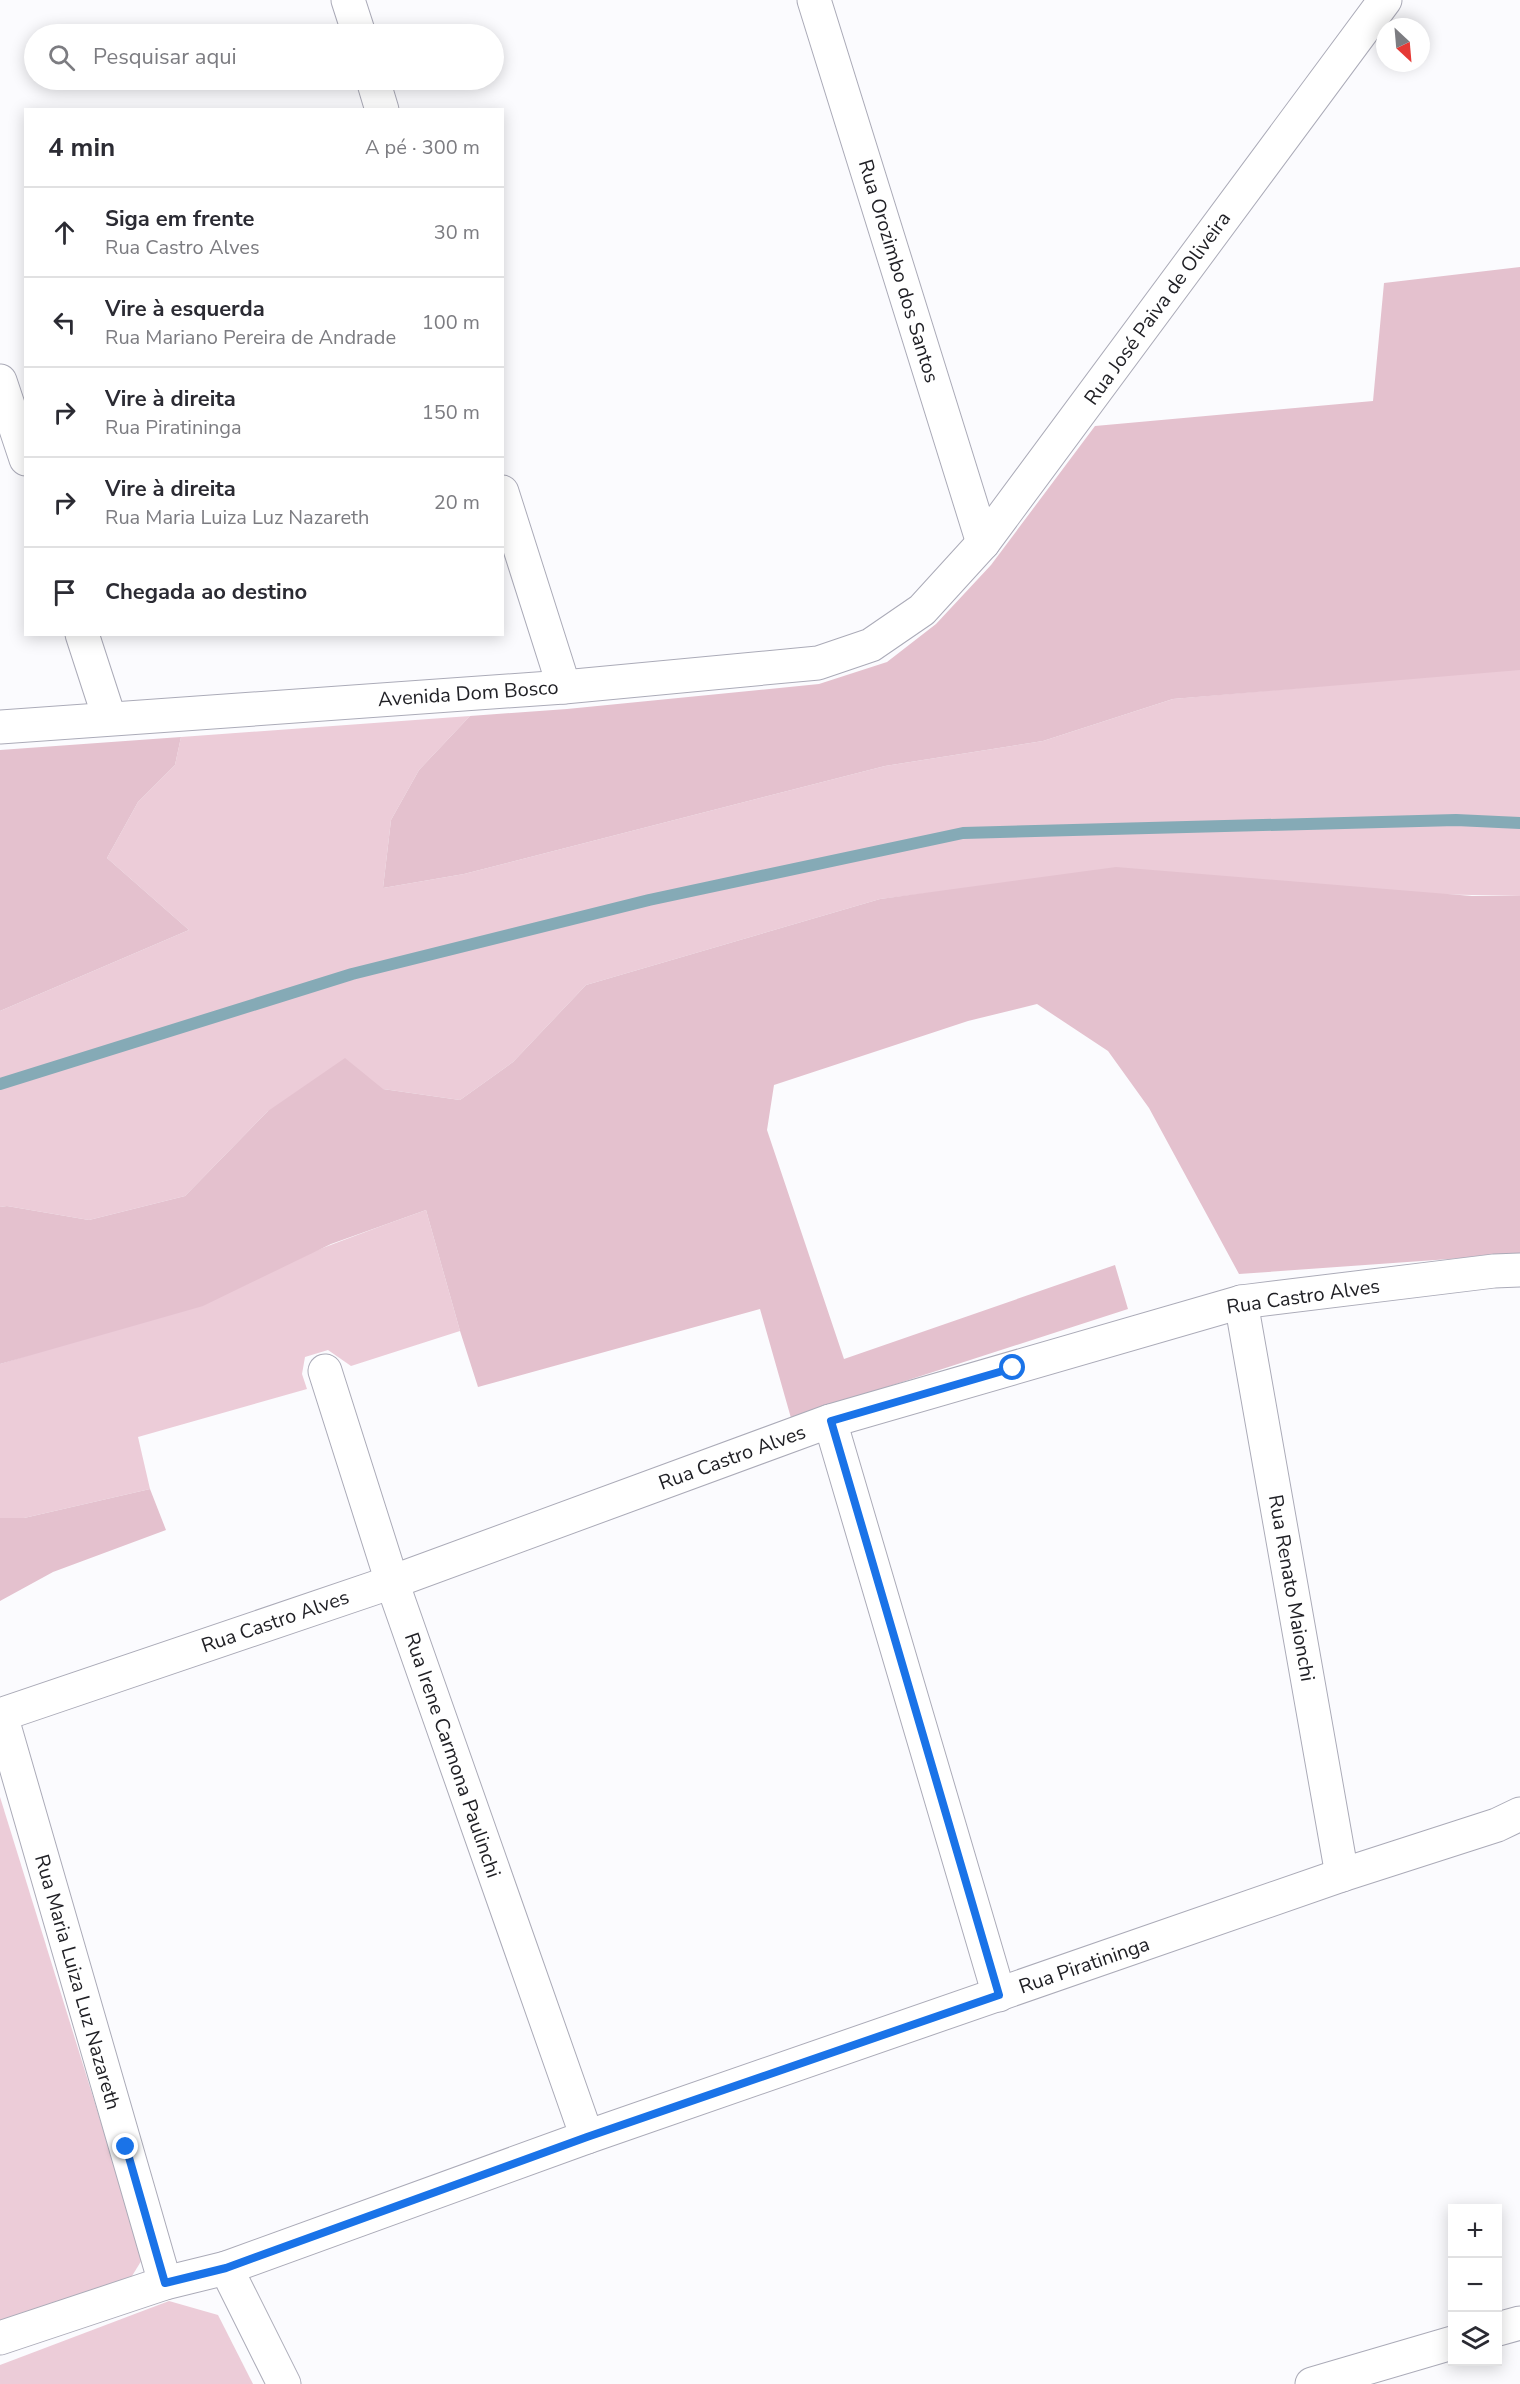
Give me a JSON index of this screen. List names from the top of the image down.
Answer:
{
  "streets": {
    "street": [
      "Rua Orozimbo dos Santos",
      "Rua José Paiva de Oliveira",
      "Avenida Dom Bosco",
      "Rua Castro Alves",
      "Rua Renato Maionchi",
      "Rua Irene Carmona Paulinchi",
      "Rua Piratininga",
      "Rua Maria Luiza Luz Nazareth"
    ]
  },
  "crossings": [
    ["Rua Orozimbo dos Santos", "Rua José Paiva de Oliveira"],
    ["Rua José Paiva de Oliveira", "Avenida Dom Bosco"],
    ["Rua Castro Alves", "Rua Renato Maionchi"],
    ["Rua Castro Alves", "Rua Irene Carmona Paulinchi"],
    ["Rua Castro Alves", "Rua Maria Luiza Luz Nazareth"],
    ["Rua Renato Maionchi", "Rua Piratininga"],
    ["Rua Irene Carmona Paulinchi", "Rua Piratininga"],
    ["Rua Piratininga", "Rua Maria Luiza Luz Nazareth"]
  ],
  "north": "bottom right",
  "page": {
    "search": "Pesquisar aqui",
    "heading": ["4 min", "A pé · 300 m"],
    "list": [
      ["Siga em frente", "Rua Castro Alves", "30 m"],
      ["Vire à esquerda", "Rua Mariano Pereira de Andrade", "100 m"],
      ["Vire à direita", "Rua Piratininga", "150 m"],
      ["Vire à direita", "Rua Maria Luiza Luz Nazareth", "20 m"],
      "Chegada ao destino"
    ],
    "map_buttons": ["+", "−"]
  }
}
